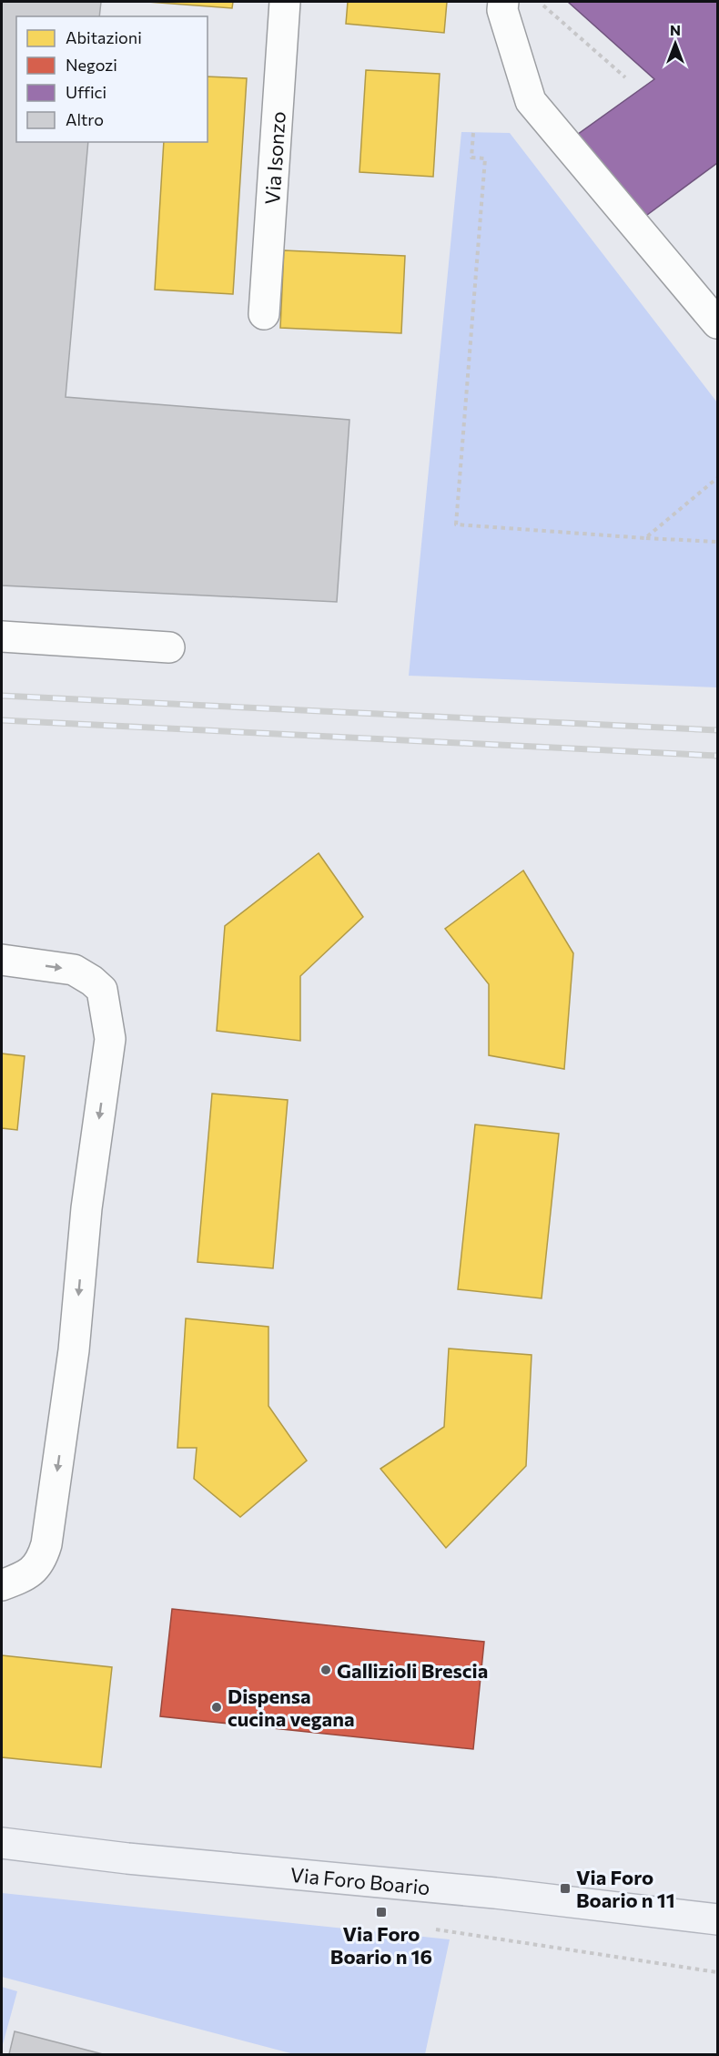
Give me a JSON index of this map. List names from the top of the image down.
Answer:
{
  "streets": {
    "main road": ["Via Foro Boario"],
    "street": ["Via Isonzo"]
  },
  "places": {
    "other": ["Gallizioli Brescia", "Dispensa cucina vegana"],
    "transit": ["Via Foro Boario n 11", "Via Foro Boario n 16"]
  },
  "legend": [
    "Abitazioni",
    "Negozi",
    "Uffici",
    "Altro"
  ],
  "north": "top"
}
